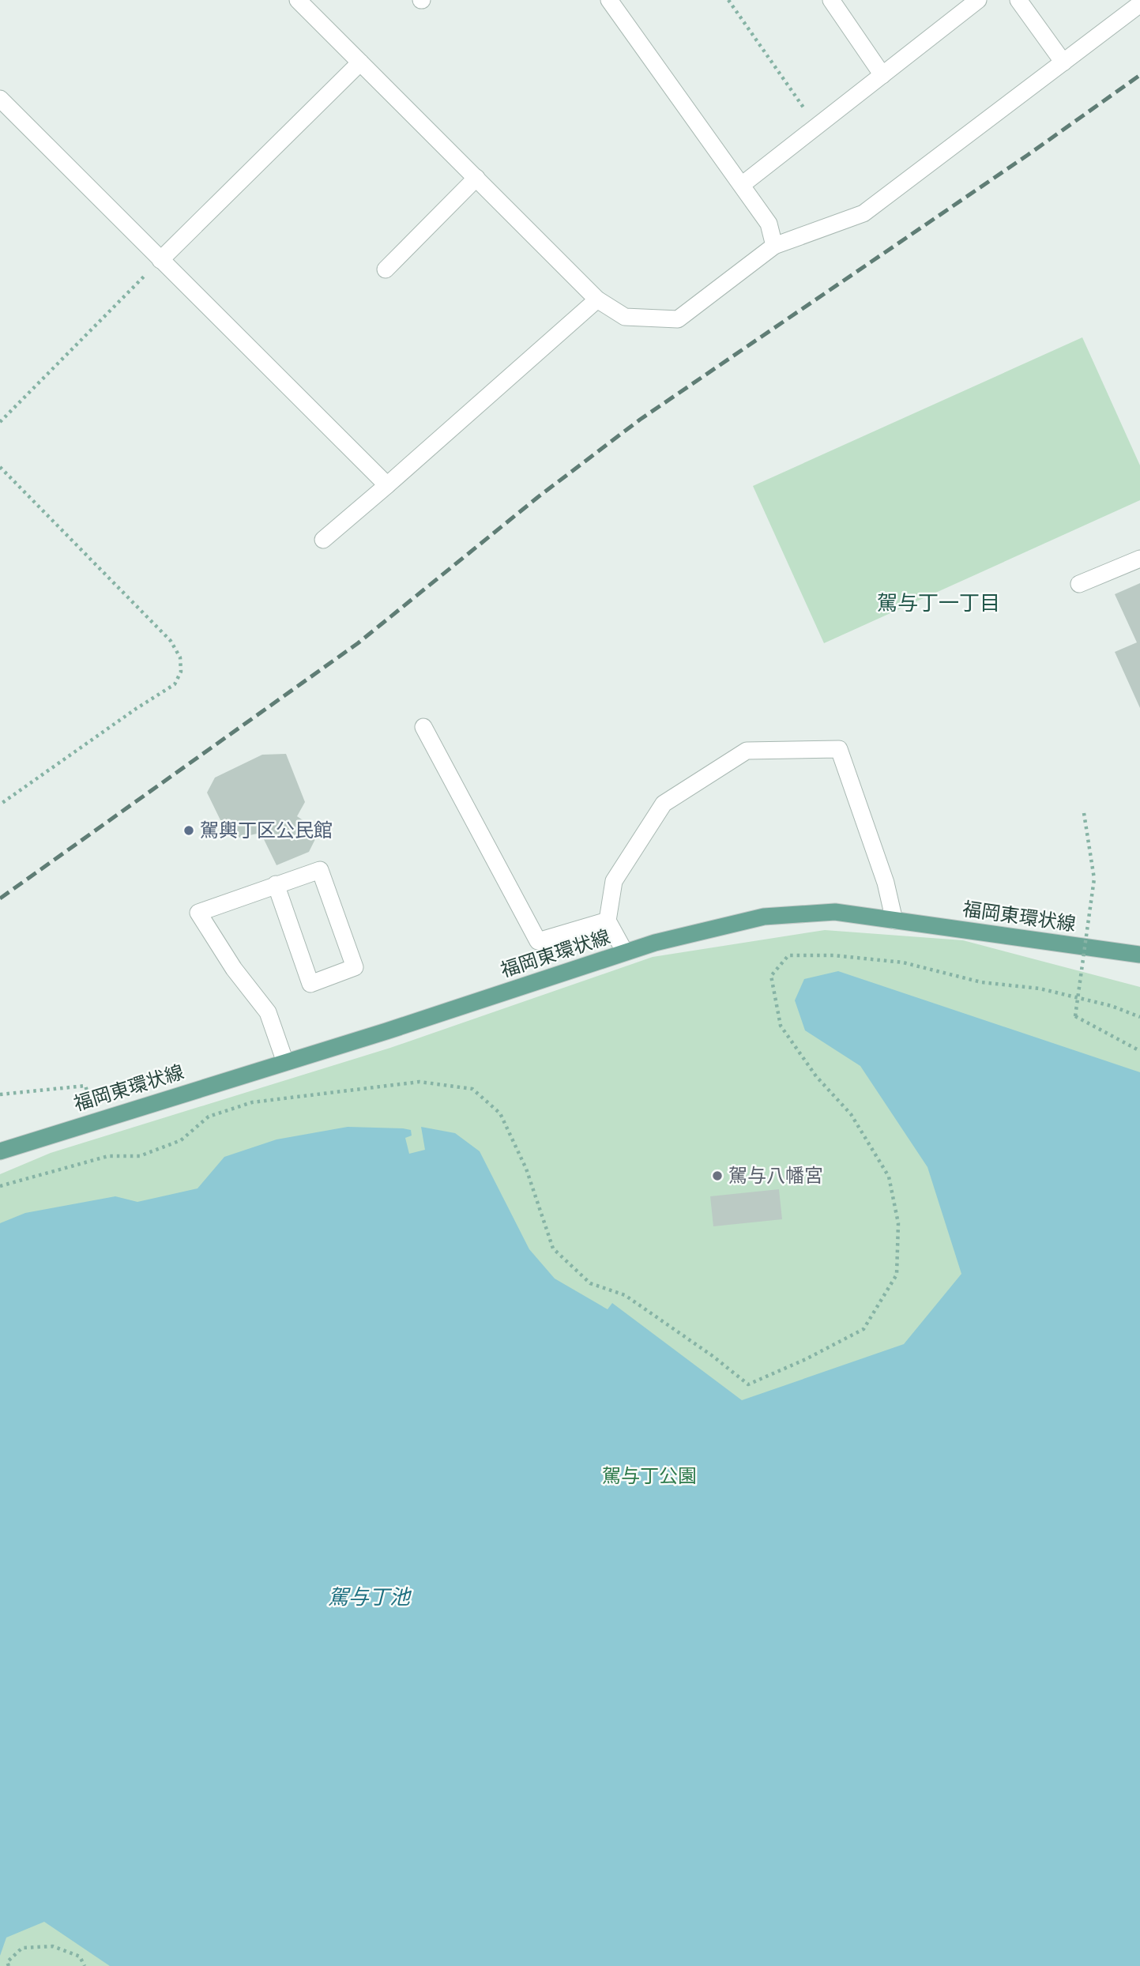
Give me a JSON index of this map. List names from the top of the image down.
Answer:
{
  "streets": {
    "main road": ["福岡東環状線"]
  },
  "districts": ["駕与丁一丁目"],
  "water": ["駕与丁池"],
  "parks": ["駕与丁公園"],
  "places": ["駕輿丁区公民館", "駕与八幡宮"]
}
